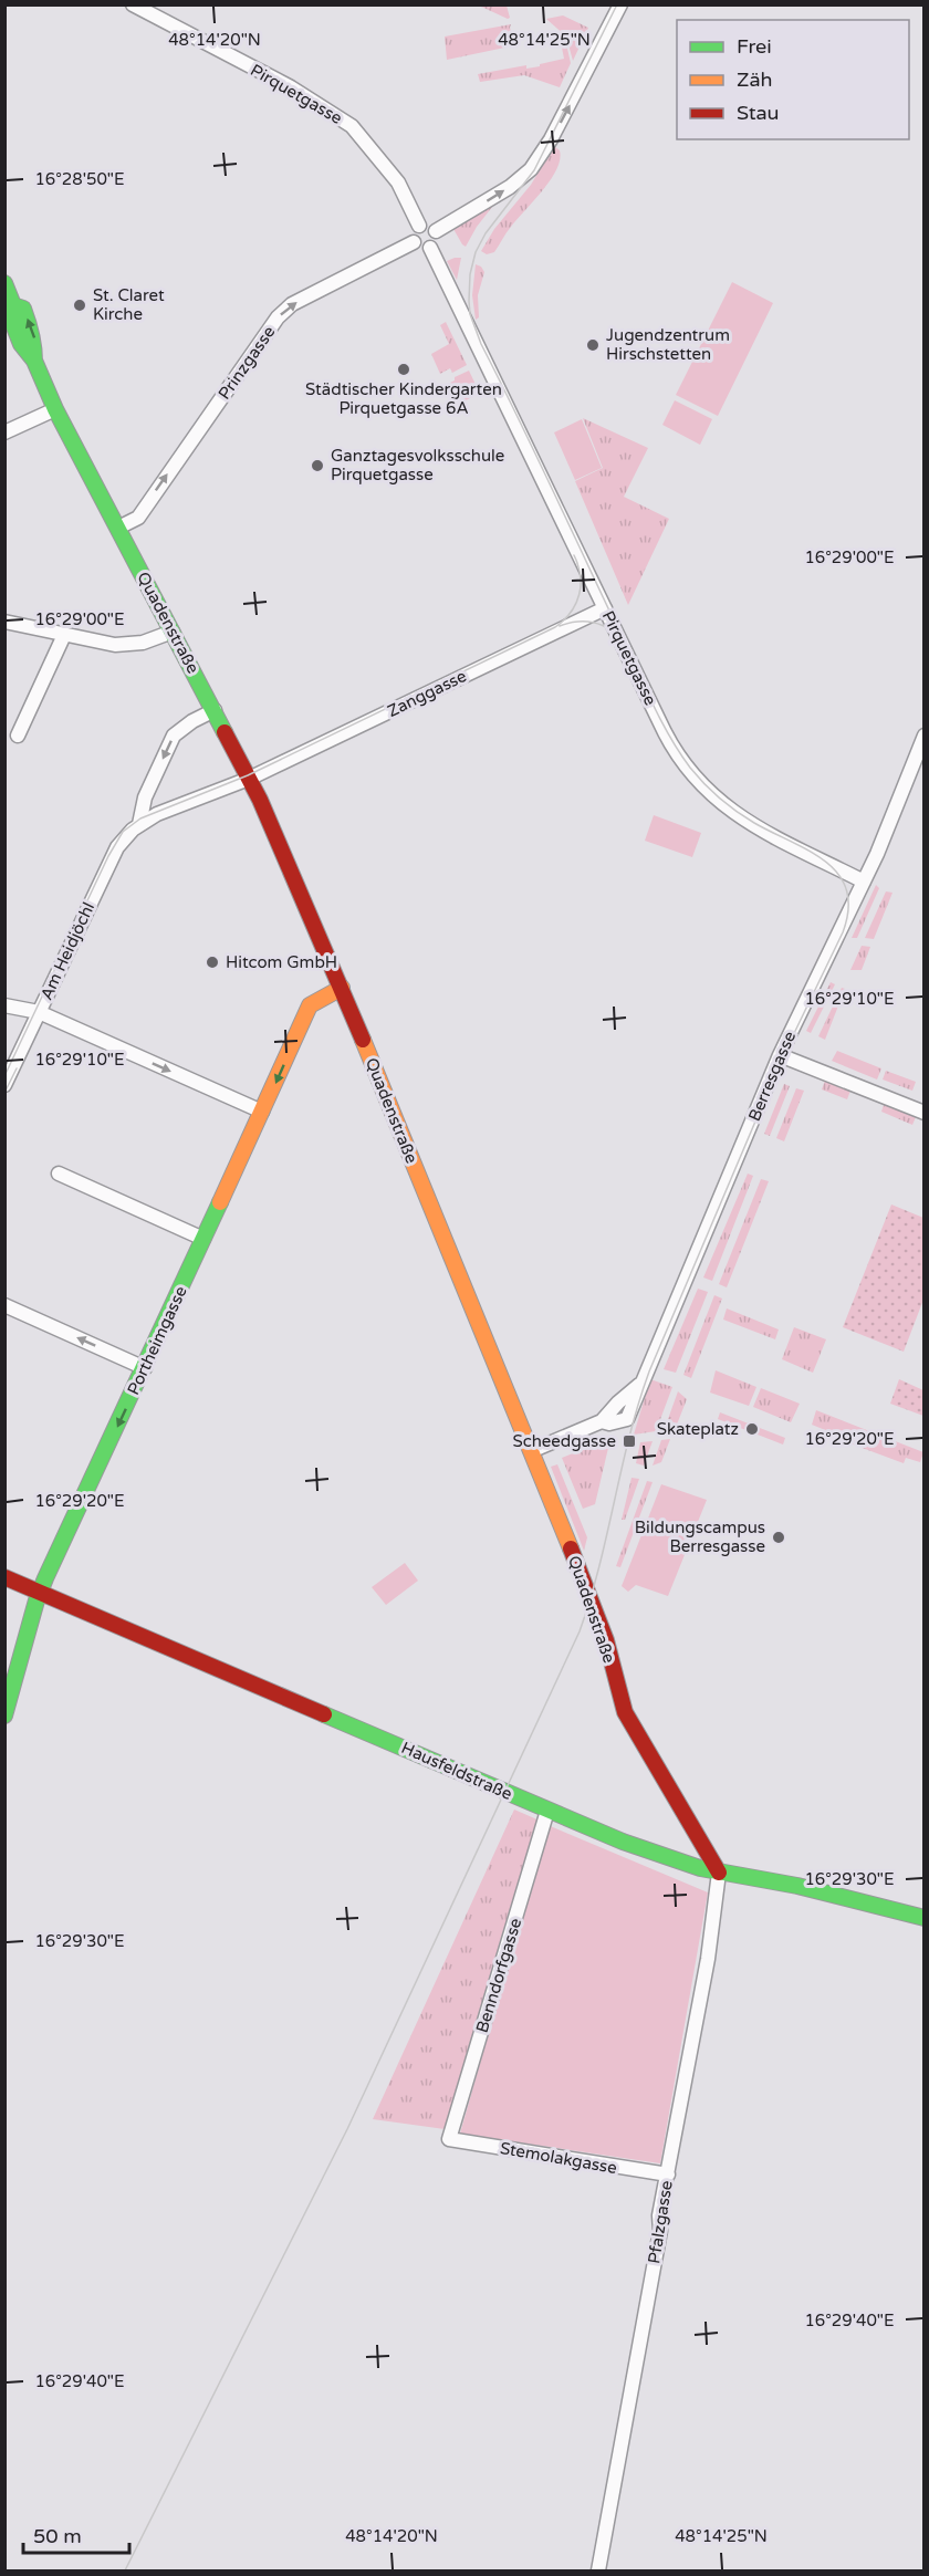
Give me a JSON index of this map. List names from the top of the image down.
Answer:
{
  "streets": {
    "street": [
      "Pirquetgasse",
      "Prinzgasse",
      "Quadenstraße",
      "Zanggasse",
      "Am Heidjöchl",
      "Berresgasse",
      "Portheimgasse",
      "Hausfeldstraße",
      "Benndorfgasse",
      "Stemolakgasse",
      "Pfalzgasse"
    ]
  },
  "crossings": [
    ["Pirquetgasse", "Prinzgasse"],
    ["Pirquetgasse", "Zanggasse"],
    ["Pirquetgasse", "Berresgasse"],
    ["Prinzgasse", "Quadenstraße"],
    ["Quadenstraße", "Zanggasse"],
    ["Quadenstraße", "Am Heidjöchl"],
    ["Quadenstraße", "Berresgasse"],
    ["Quadenstraße", "Portheimgasse"],
    ["Quadenstraße", "Hausfeldstraße"],
    ["Quadenstraße", "Pfalzgasse"],
    ["Zanggasse", "Am Heidjöchl"],
    ["Portheimgasse", "Hausfeldstraße"],
    ["Hausfeldstraße", "Benndorfgasse"],
    ["Hausfeldstraße", "Pfalzgasse"],
    ["Benndorfgasse", "Stemolakgasse"],
    ["Stemolakgasse", "Pfalzgasse"]
  ],
  "one_way": ["Prinzgasse", "Portheimgasse"],
  "places": {
    "other": [
      "St. Claret Kirche",
      "Jugendzentrum Hirschstetten",
      "Städtischer Kindergarten Pirquetgasse 6A",
      "Ganztagesvolksschule Pirquetgasse",
      "Hitcom GmbH",
      "Skateplatz",
      "Bildungscampus Berresgasse"
    ],
    "transit": ["Scheedgasse"]
  },
  "legend": ["Frei", "Zäh", "Stau"],
  "scale_bar": "50 m",
  "coordinates": [
    "48°14'20\"N",
    "48°14'25\"N",
    "16°28'50\"E",
    "16°29'00\"E",
    "16°29'10\"E",
    "16°29'20\"E",
    "16°29'30\"E",
    "16°29'40\"E"
  ]
}
